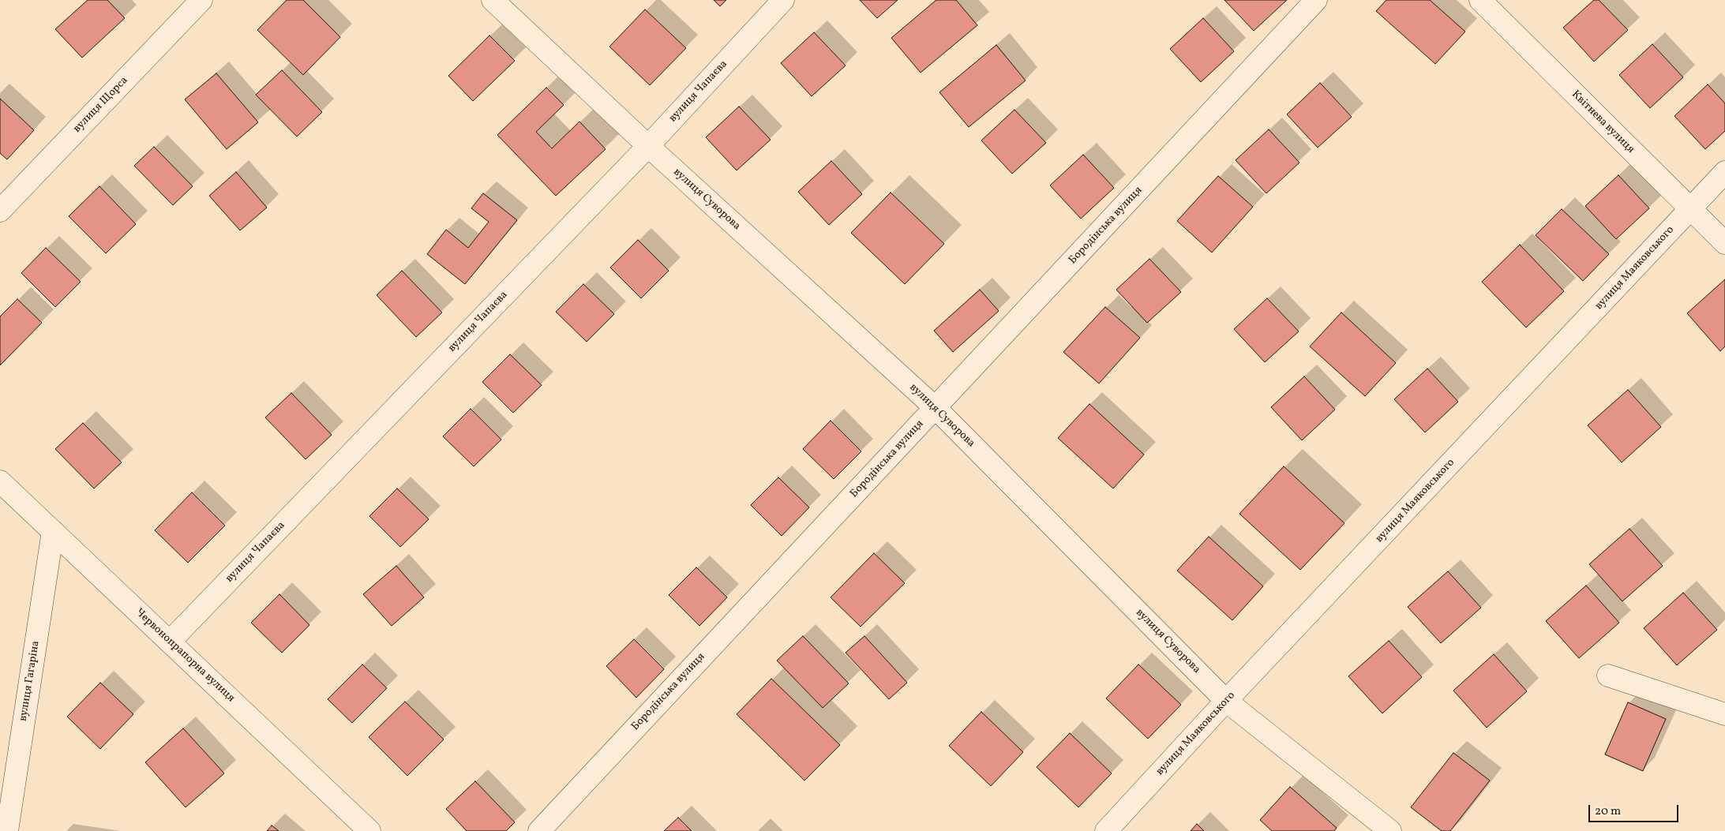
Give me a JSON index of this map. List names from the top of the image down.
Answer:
{
  "streets": {
    "street": [
      "вулиця Чапаєва",
      "вулиця Щорса",
      "Квітнева вулиця",
      "вулиця Суворова",
      "Бородінська вулиця",
      "вулиця Маяковського",
      "Червонопрапорна вулиця",
      "вулиця Гагаріна"
    ]
  },
  "crossings": [
    ["вулиця Чапаєва", "вулиця Суворова"],
    ["вулиця Чапаєва", "Червонопрапорна вулиця"],
    ["Квітнева вулиця", "вулиця Маяковського"],
    ["вулиця Суворова", "Бородінська вулиця"],
    ["вулиця Суворова", "вулиця Маяковського"],
    ["Червонопрапорна вулиця", "вулиця Гагаріна"]
  ],
  "scale_bar": "20 m"
}
